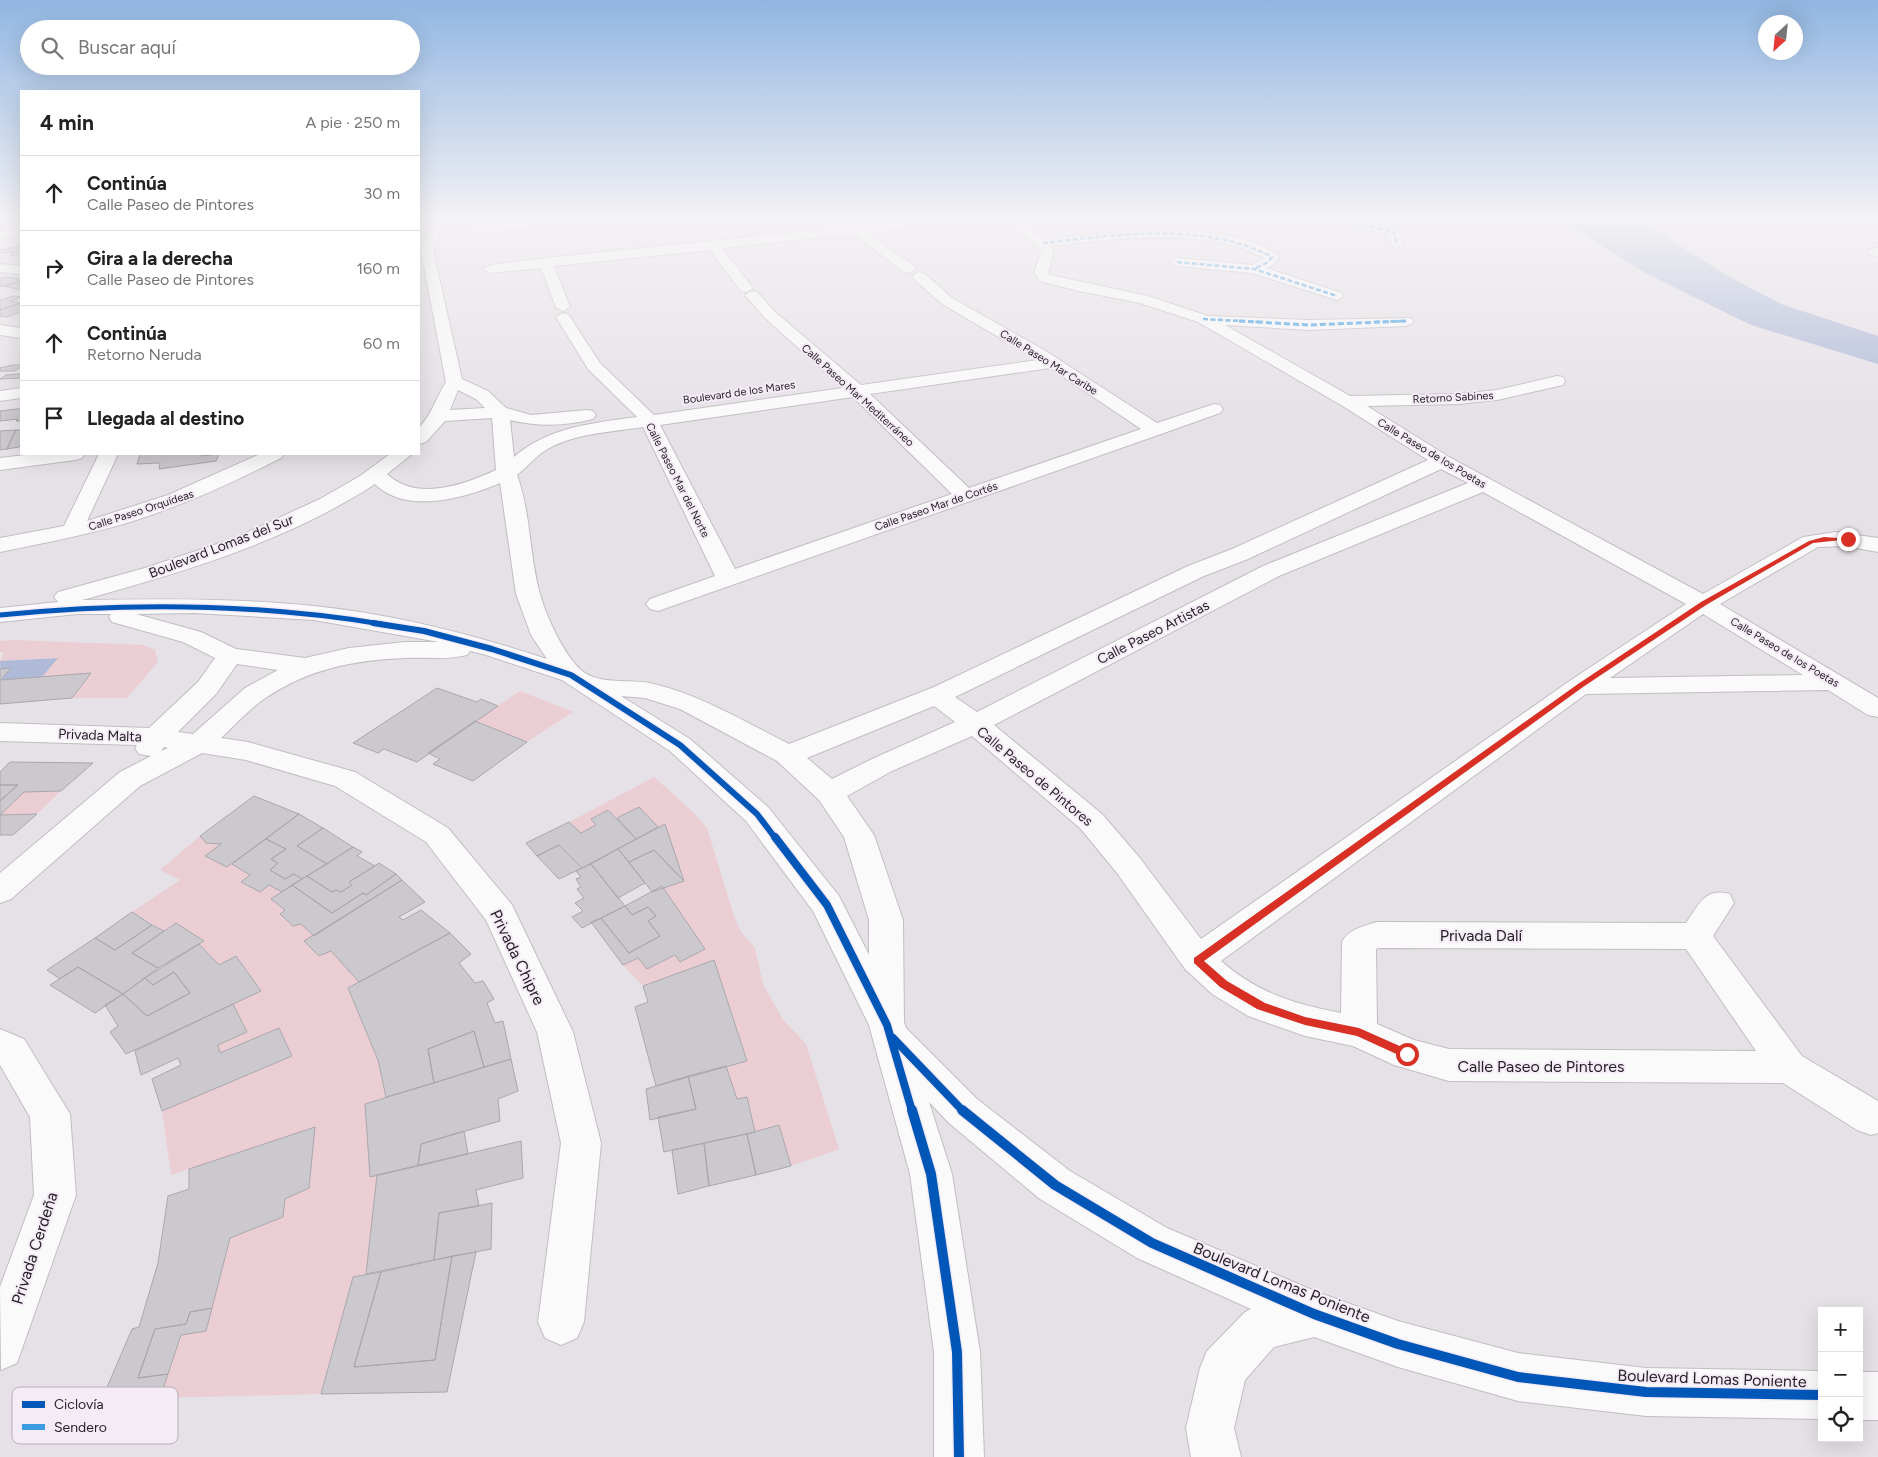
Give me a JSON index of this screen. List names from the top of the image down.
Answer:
{
  "streets": {
    "street": [
      "Calle Paseo Mar Caribe",
      "Boulevard de los Mares",
      "Calle Paseo Mar Mediterráneo",
      "Retorno Sabines",
      "Calle Paseo de los Poetas",
      "Calle Paseo Mar del Norte",
      "Calle Paseo Mar de Cortés",
      "Calle Paseo Orquídeas",
      "Boulevard Lomas del Sur",
      "Calle Paseo Artistas",
      "Privada Malta",
      "Calle Paseo de Pintores",
      "Privada Dalí",
      "Privada Chipre",
      "Privada Cerdeña",
      "Boulevard Lomas Poniente"
    ]
  },
  "crossings": [
    ["Calle Paseo Mar Caribe", "Boulevard de los Mares"],
    ["Calle Paseo Mar Caribe", "Calle Paseo Mar de Cortés"],
    ["Boulevard de los Mares", "Calle Paseo Mar Mediterráneo"],
    ["Boulevard de los Mares", "Calle Paseo Mar del Norte"],
    ["Calle Paseo Mar Mediterráneo", "Calle Paseo Mar de Cortés"],
    ["Retorno Sabines", "Calle Paseo de los Poetas"],
    ["Calle Paseo de los Poetas", "Calle Paseo Artistas"],
    ["Calle Paseo Mar del Norte", "Calle Paseo Mar de Cortés"],
    ["Calle Paseo Artistas", "Calle Paseo de Pintores"],
    ["Privada Malta", "Privada Chipre"],
    ["Calle Paseo de Pintores", "Privada Dalí"]
  ],
  "legend": ["Ciclovía", "Sendero"],
  "north": "bottom left",
  "page": {
    "search": "Buscar aquí",
    "heading": ["4 min", "A pie · 250 m"],
    "list": [
      ["Continúa", "Calle Paseo de Pintores", "30 m"],
      ["Gira a la derecha", "Calle Paseo de Pintores", "160 m"],
      ["Continúa", "Retorno Neruda", "60 m"],
      "Llegada al destino"
    ],
    "map_buttons": ["+", "−"]
  }
}
